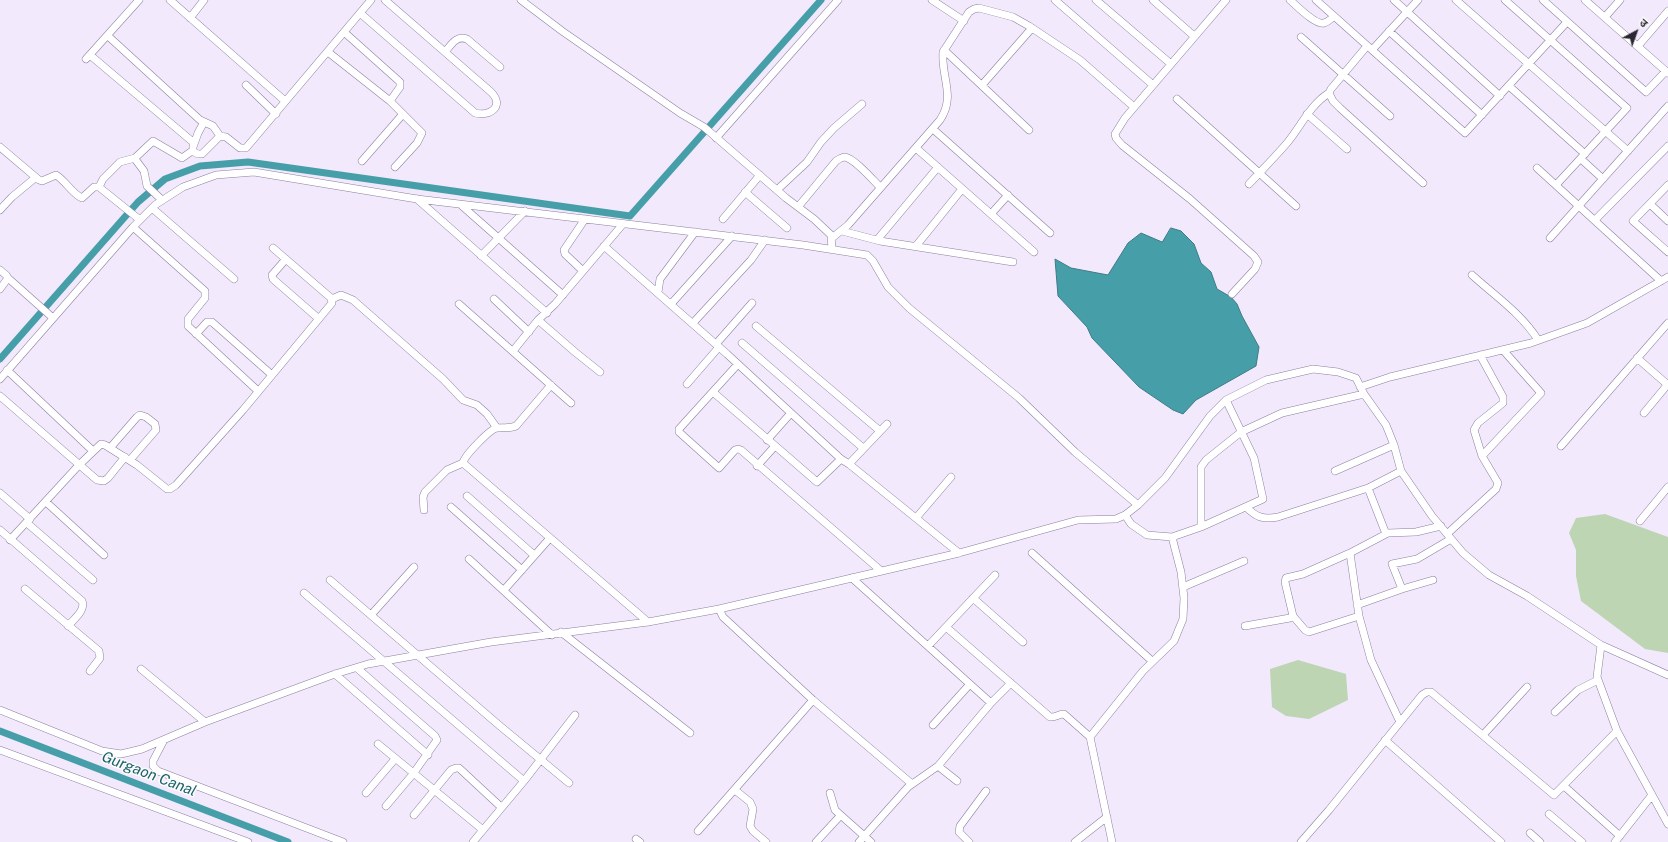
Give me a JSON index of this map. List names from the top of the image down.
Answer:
{
  "water": ["Gurgaon Canal"],
  "north": "top right"
}
